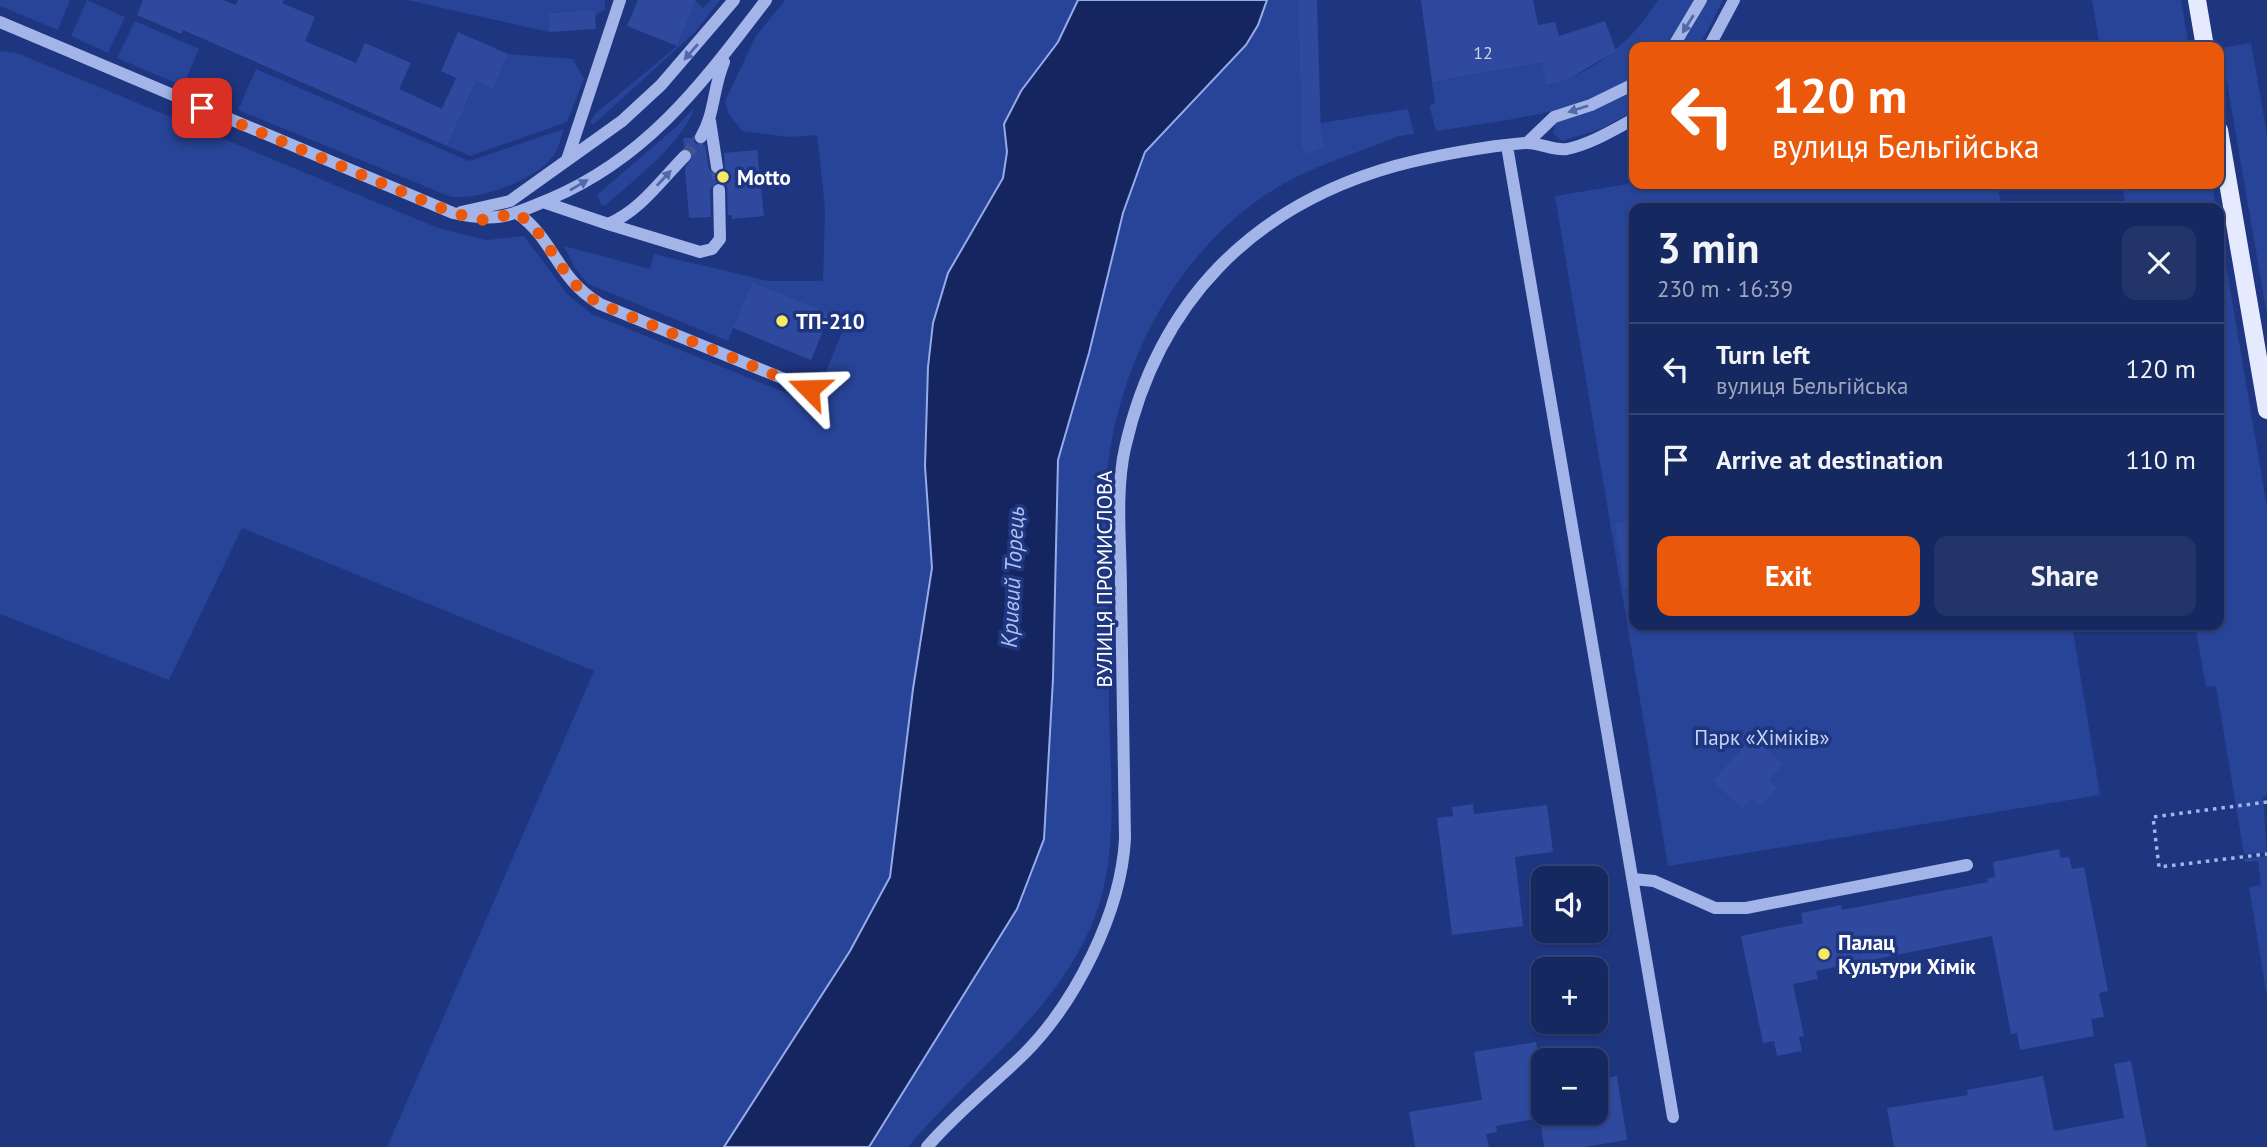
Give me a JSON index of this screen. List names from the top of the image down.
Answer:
{
  "streets": {
    "street": ["ВУЛИЦЯ ПРОМИСЛОВА"]
  },
  "water": ["Кривий Торець"],
  "parks": ["Парк «Хіміків»"],
  "places": ["Motto", "ТП-210", "Палац Культури Хімік"],
  "house_numbers": ["12"],
  "page": {
    "turn": ["120 m", "вулиця Бельгійська"],
    "heading": ["3 min", "230 m · 16:39"],
    "list": [
      {
        "name": "Turn left",
        "note": "вулиця Бельгійська",
        "value": "120 m"
      },
      {
        "name": "Arrive at destination",
        "value": "110 m"
      }
    ],
    "buttons": ["Exit", "Share"],
    "map_buttons": ["+", "−"]
  }
}
